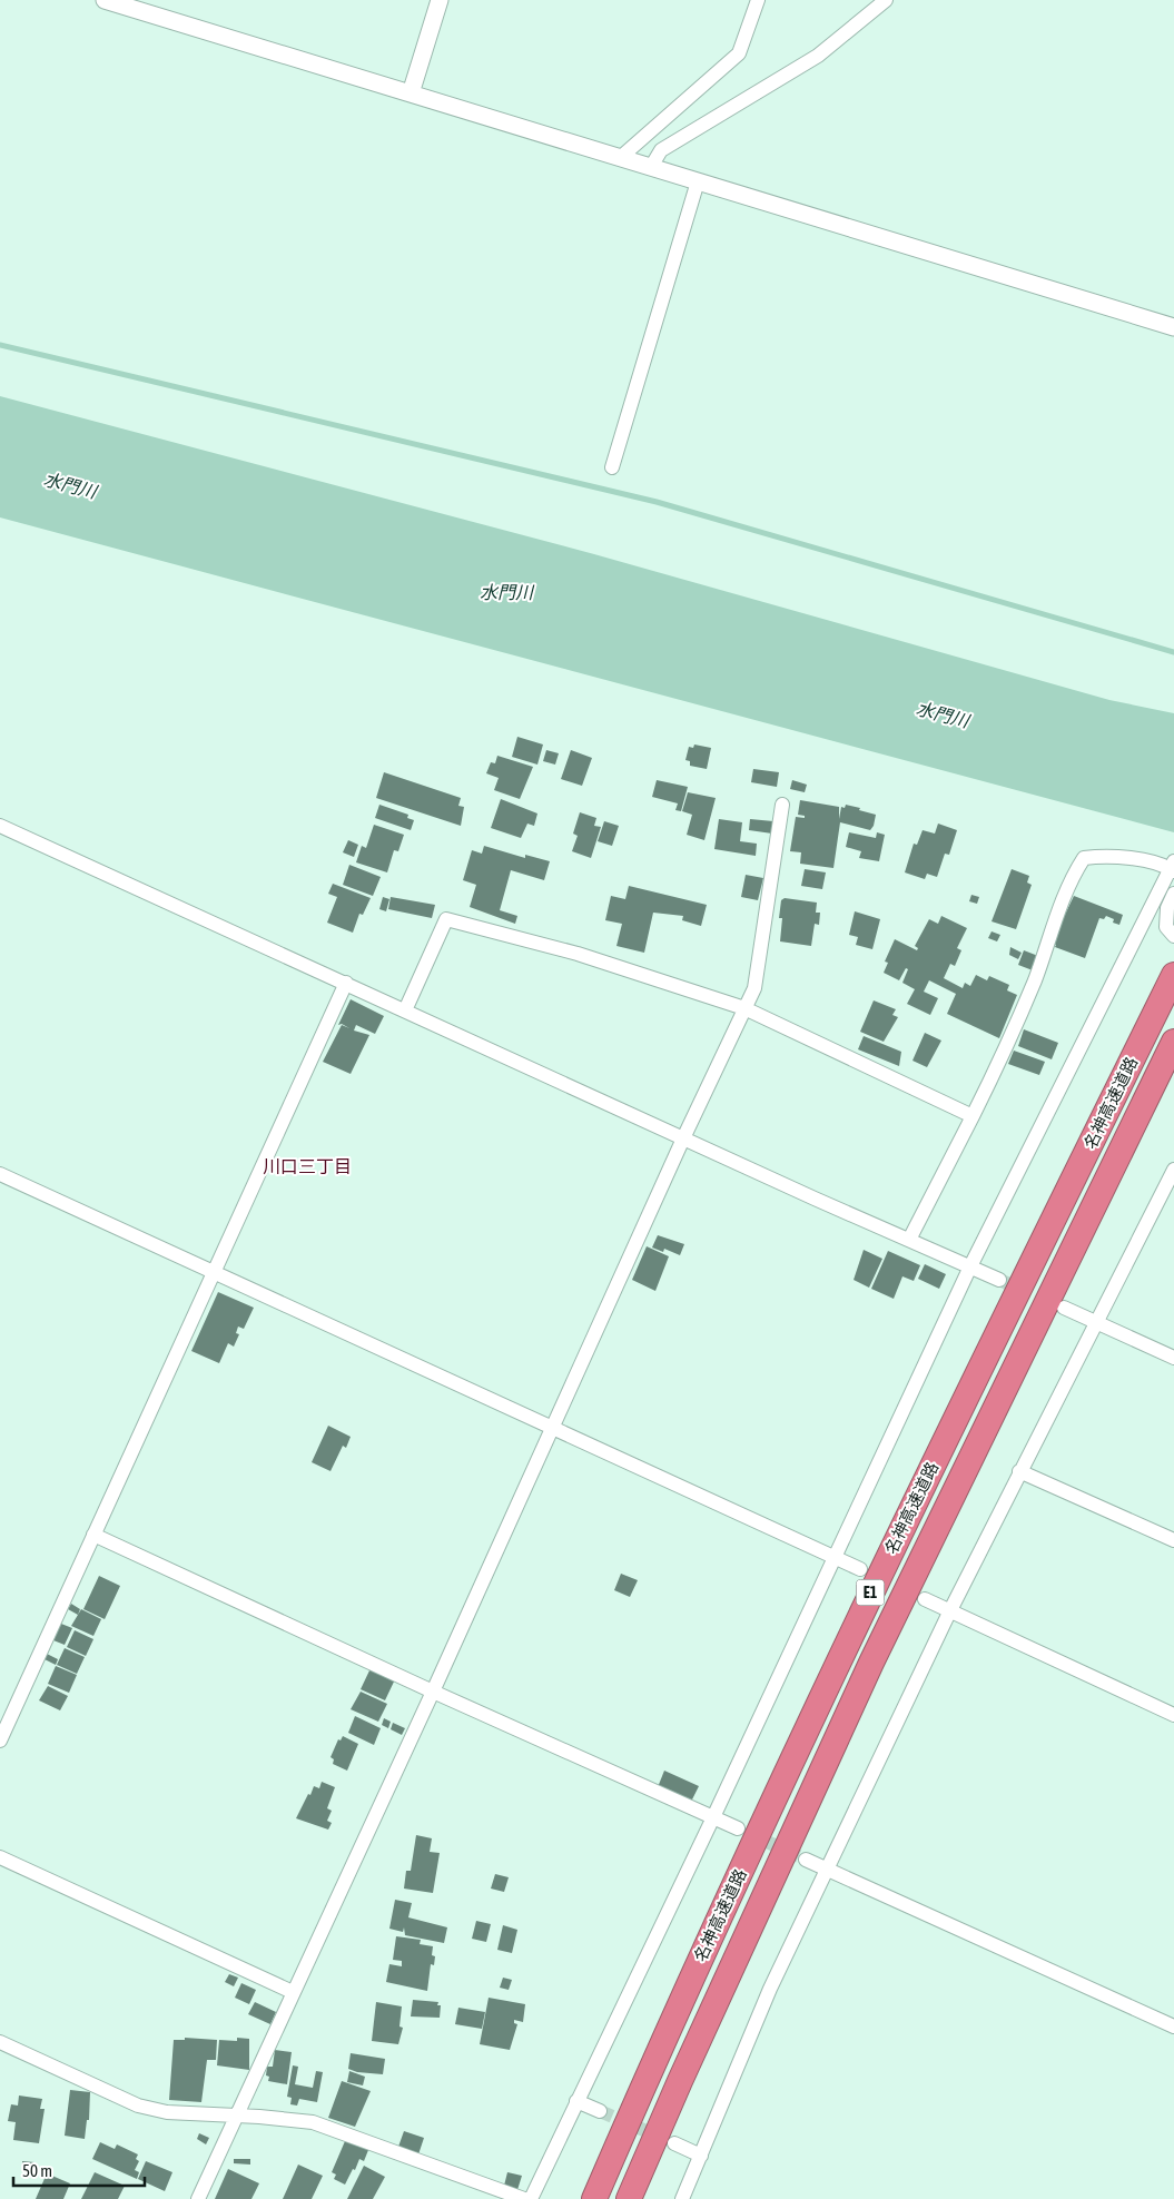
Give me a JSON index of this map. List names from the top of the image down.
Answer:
{
  "streets": {
    "highway": ["名神高速道路", "E1"]
  },
  "districts": ["川口三丁目"],
  "water": ["水門川"],
  "scale_bar": "50 m"
}
